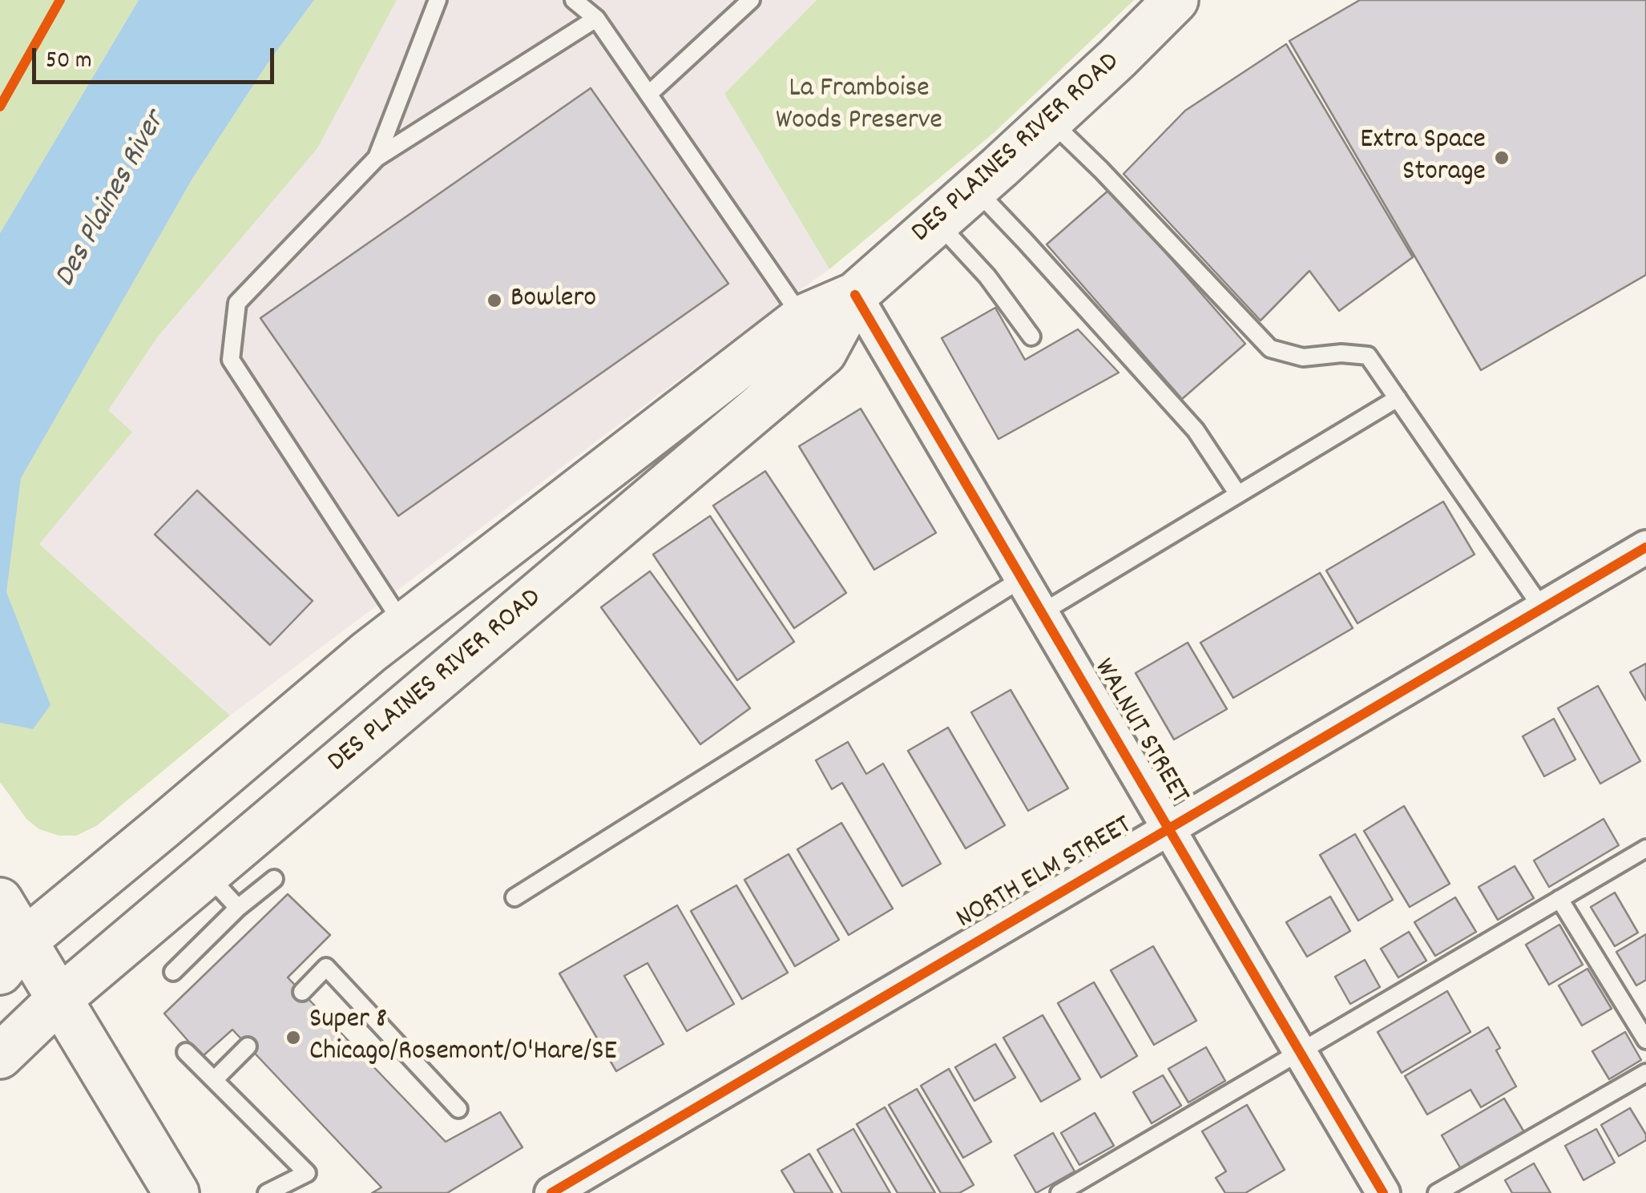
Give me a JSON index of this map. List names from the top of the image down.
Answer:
{
  "streets": {
    "main road": ["DES PLAINES RIVER ROAD"],
    "street": ["WALNUT STREET", "NORTH ELM STREET"]
  },
  "crossings": [
    ["DES PLAINES RIVER ROAD", "WALNUT STREET"],
    ["WALNUT STREET", "NORTH ELM STREET"]
  ],
  "water": ["Des Plaines River"],
  "parks": ["La Framboise Woods Preserve"],
  "places": ["Extra Space Storage", "Bowlero", "Super 8 Chicago/Rosemont/O'Hare/SE"],
  "scale_bar": "50 m"
}
